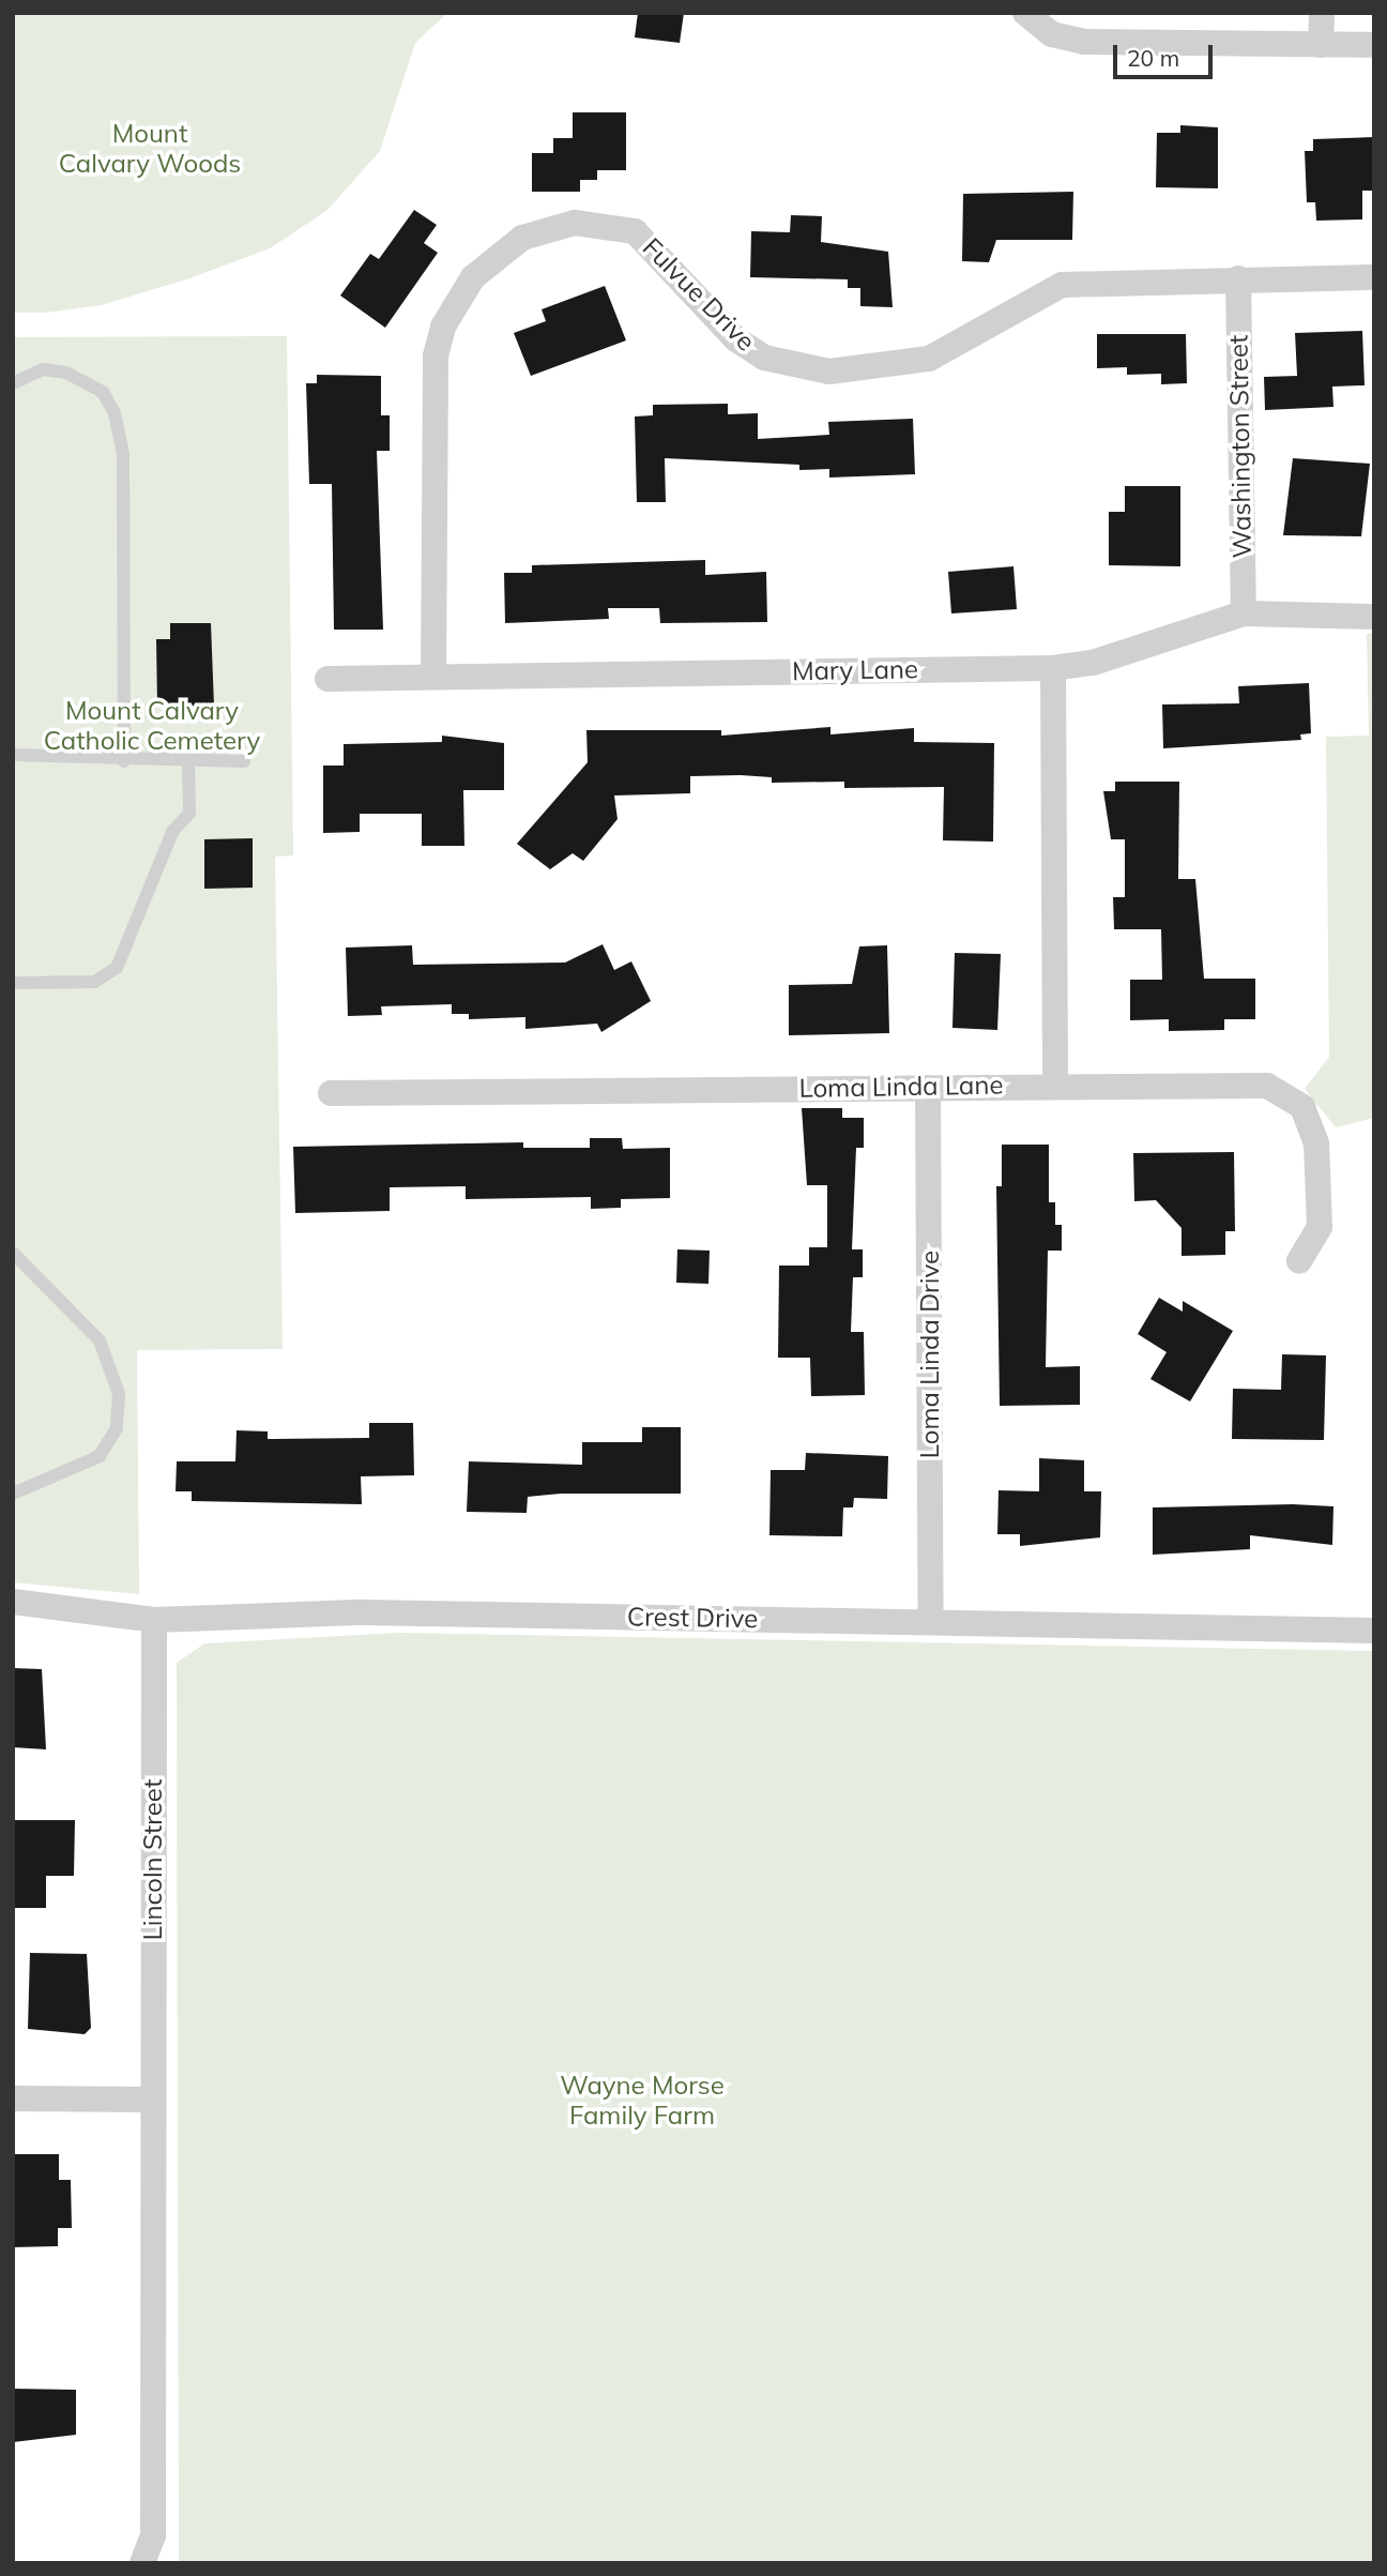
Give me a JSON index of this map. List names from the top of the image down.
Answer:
{
  "streets": {
    "street": [
      "Fulvue Drive",
      "Washington Street",
      "Mary Lane",
      "Loma Linda Lane",
      "Loma Linda Drive",
      "Crest Drive",
      "Lincoln Street"
    ]
  },
  "crossings": [
    ["Fulvue Drive", "Washington Street"],
    ["Fulvue Drive", "Mary Lane"],
    ["Washington Street", "Mary Lane"],
    ["Loma Linda Lane", "Loma Linda Drive"],
    ["Loma Linda Drive", "Crest Drive"],
    ["Crest Drive", "Lincoln Street"]
  ],
  "parks": ["Mount Calvary Woods", "Mount Calvary Catholic Cemetery", "Wayne Morse Family Farm"],
  "scale_bar": "20 m"
}
